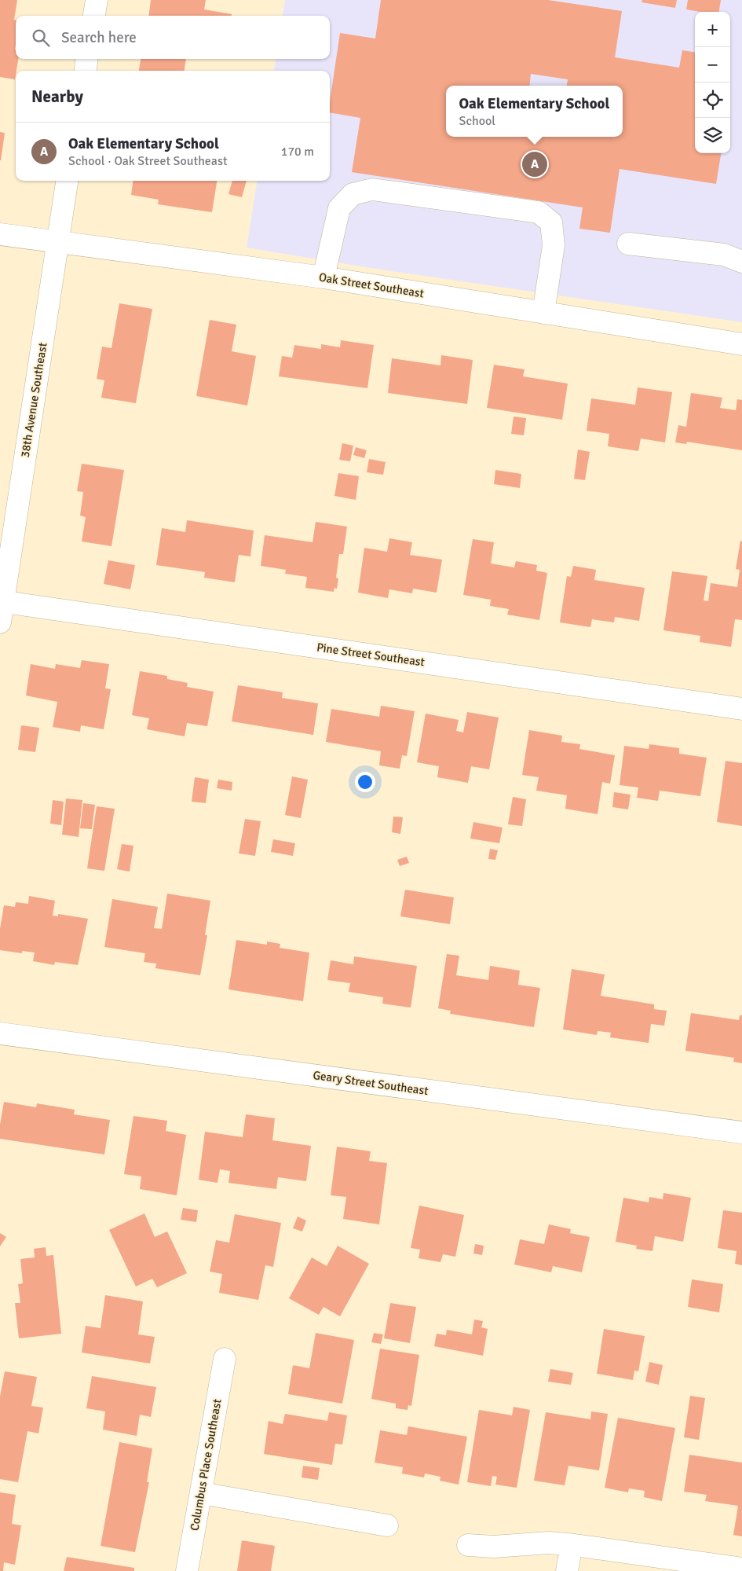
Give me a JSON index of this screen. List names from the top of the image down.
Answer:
{
  "streets": {
    "street": [
      "Oak Street Southeast",
      "38th Avenue Southeast",
      "Pine Street Southeast",
      "Geary Street Southeast",
      "Columbus Place Southeast"
    ]
  },
  "crossings": [
    ["Oak Street Southeast", "38th Avenue Southeast"],
    ["38th Avenue Southeast", "Pine Street Southeast"]
  ],
  "page": {
    "map_buttons": ["+", "−"],
    "search": "Search here",
    "heading": "Nearby",
    "popup": ["Oak Elementary School", "School"],
    "list": [
      {
        "mark": "A",
        "name": "Oak Elementary School",
        "note": "School · Oak Street Southeast",
        "value": "170 m"
      }
    ],
    "pins": "A"
  }
}
